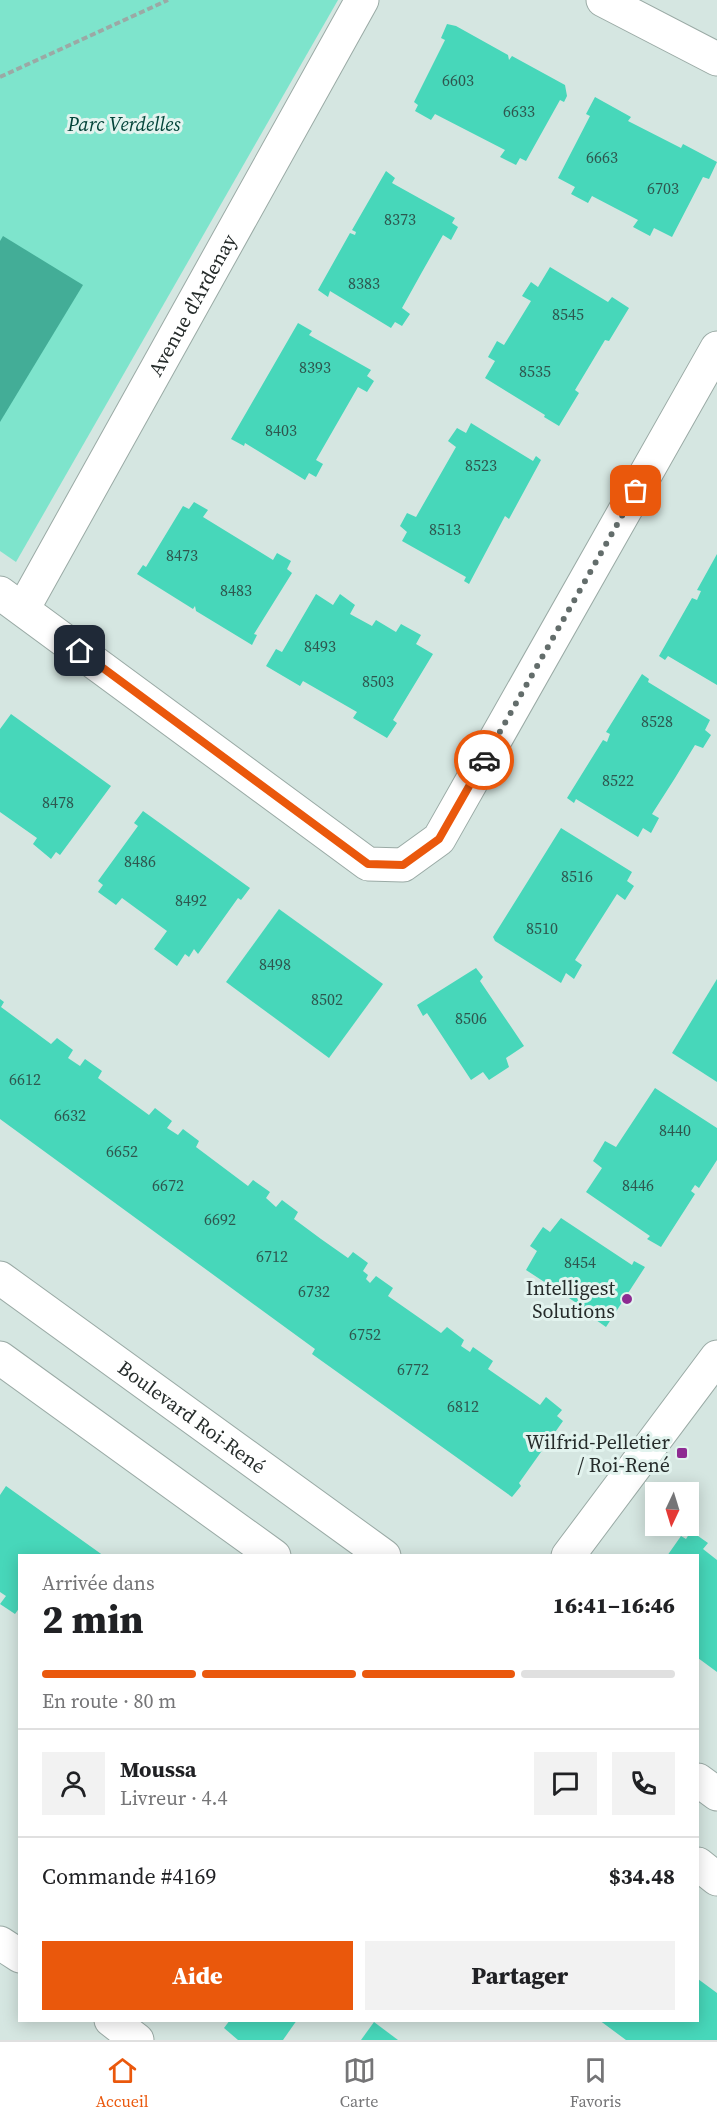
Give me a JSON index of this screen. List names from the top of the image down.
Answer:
{
  "streets": {
    "street": ["Avenue d'Ardenay", "Boulevard Roi-René"]
  },
  "parks": ["Parc Verdelles"],
  "places": {
    "other": ["Intelligest Solutions"],
    "transit": ["Wilfrid-Pelletier / Roi-René"]
  },
  "house_numbers": [
    "6603",
    "6633",
    "6663",
    "6703",
    "8373",
    "8383",
    "8545",
    "8393",
    "8535",
    "8403",
    "8523",
    "8513",
    "8473",
    "8483",
    "8493",
    "8503",
    "8528",
    "8522",
    "8478",
    "8486",
    "8516",
    "8492",
    "8510",
    "8498",
    "8502",
    "8506",
    "6612",
    "6632",
    "8440",
    "6652",
    "6672",
    "8446",
    "6692",
    "6712",
    "8454",
    "6732",
    "6752",
    "6772",
    "6812"
  ],
  "north": "bottom",
  "page": {
    "heading": ["2 min", "Arrivée dans", "16:41–16:46"],
    "panel": [
      "Moussa",
      "Livreur · 4.4",
      "Commande #4169",
      "$34.48"
    ],
    "bar": "En route · 80 m",
    "buttons": ["Aide", "Partager"],
    "tabs": ["Accueil", "Carte", "Favoris"]
  }
}
